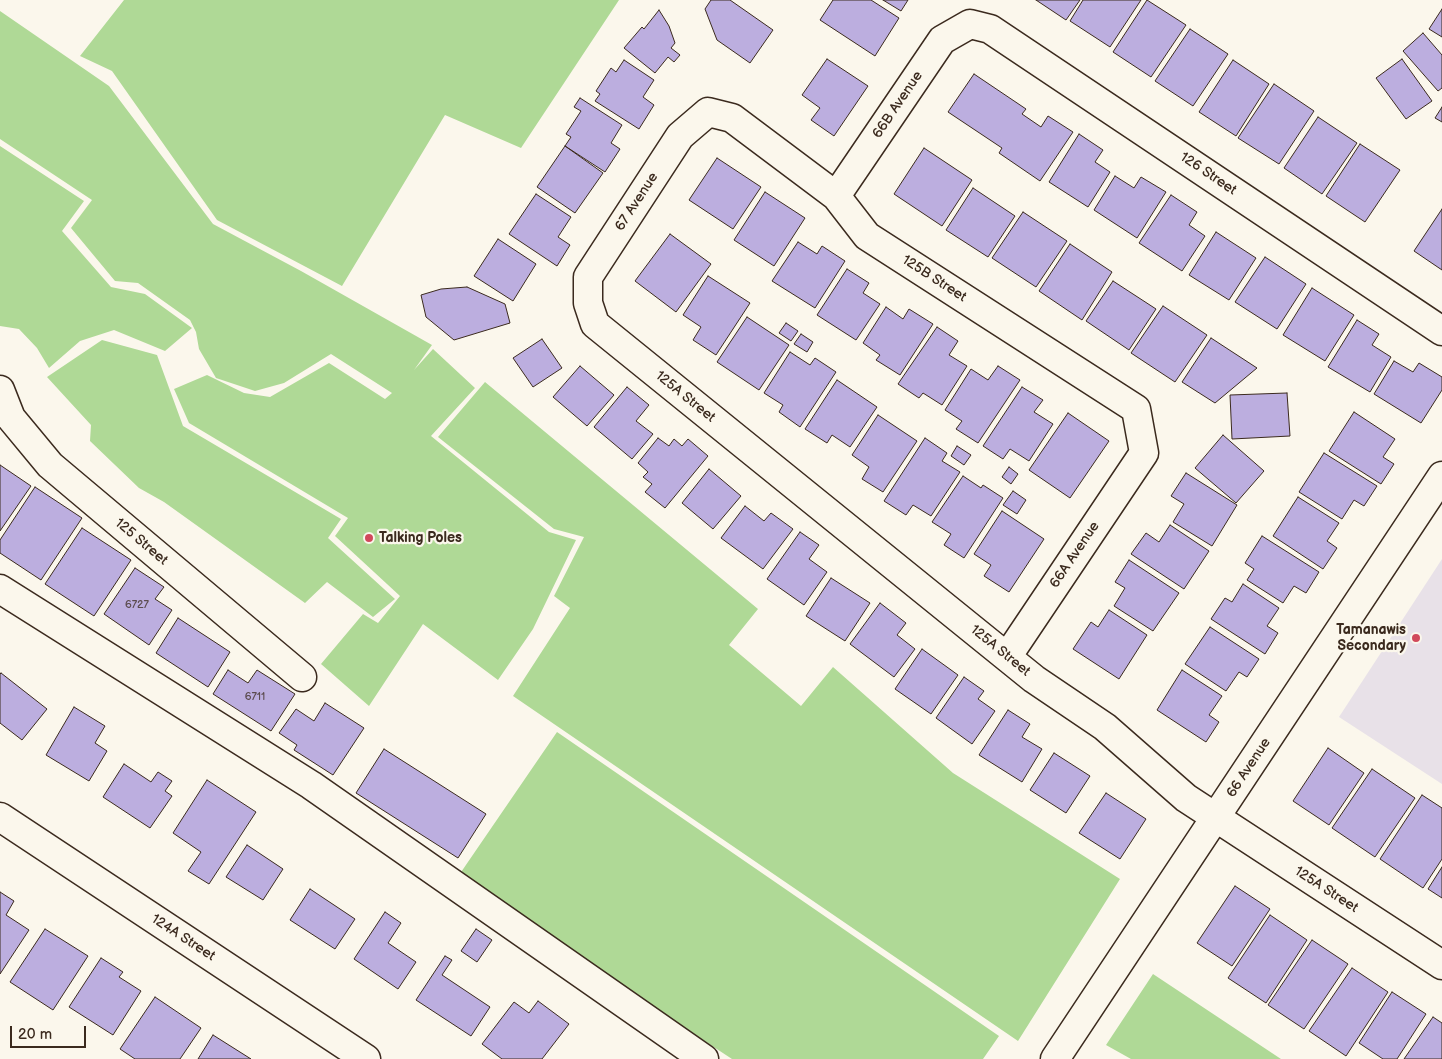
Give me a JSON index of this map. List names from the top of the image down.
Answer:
{
  "streets": {
    "street": [
      "66B Avenue",
      "126 Street",
      "67 Avenue",
      "125B Street",
      "125A Street",
      "125 Street",
      "66A Avenue",
      "66 Avenue",
      "124A Street"
    ]
  },
  "crossings": [
    ["66B Avenue", "126 Street"],
    ["66B Avenue", "125B Street"],
    ["67 Avenue", "125B Street"],
    ["67 Avenue", "125A Street"],
    ["125B Street", "66A Avenue"],
    ["125A Street", "66A Avenue"],
    ["125A Street", "66 Avenue"]
  ],
  "places": ["Talking Poles", "Tamanawis Secondary"],
  "house_numbers": ["6727", "6711"],
  "scale_bar": "20 m"
}
